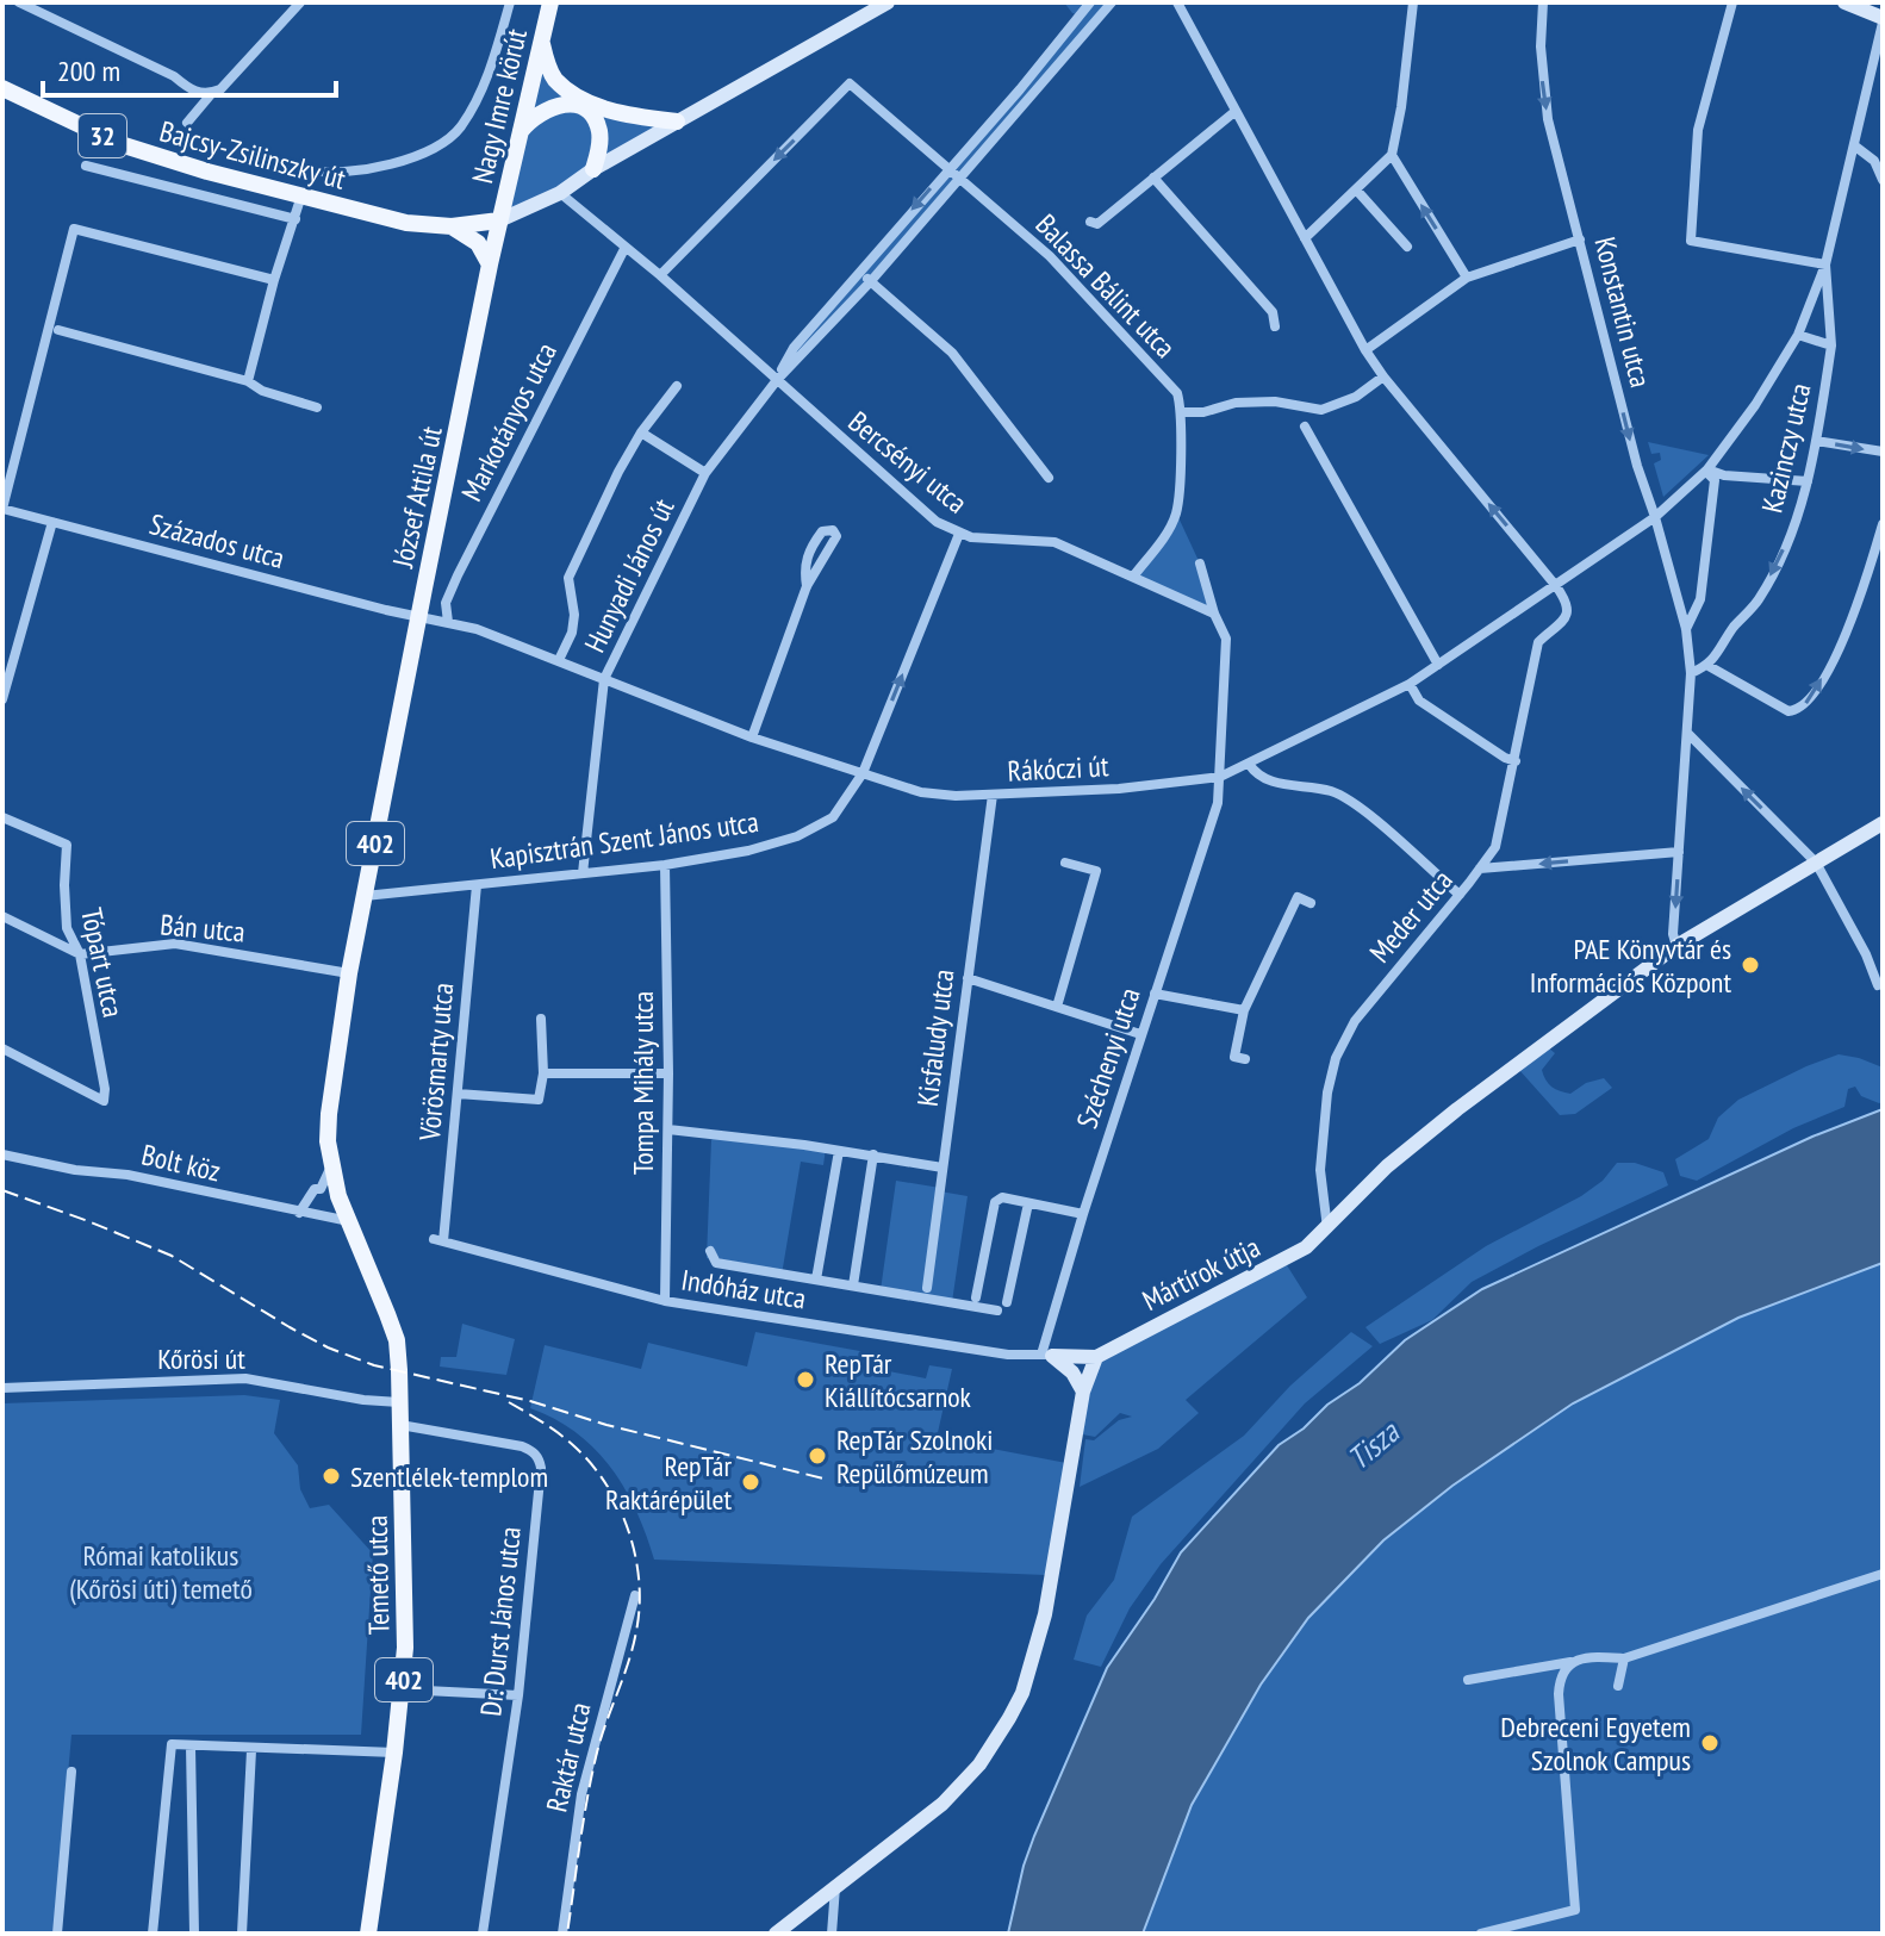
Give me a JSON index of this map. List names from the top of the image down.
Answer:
{
  "streets": {
    "main road": [
      "Nagy Imre körút",
      "32",
      "Bajcsy-Zsilinszky út",
      "József Attila út",
      "402",
      "Temető utca"
    ],
    "street": [
      "Balassa Bálint utca",
      "Konstantin utca",
      "Markotányos utca",
      "Kazinczy utca",
      "Bercsényi utca",
      "Százados utca",
      "Hunyadi János út",
      "Rákóczi út",
      "Kapisztrán Szent János utca",
      "Meder utca",
      "Bán utca",
      "Tópart utca",
      "Kisfaludy utca",
      "Széchenyi utca",
      "Vörösmarty utca",
      "Tompa Mihály utca",
      "Bolt köz",
      "Mártírok útja",
      "Indóház utca",
      "Kőrösi út",
      "Dr. Durst János utca",
      "Raktár utca"
    ]
  },
  "crossings": [
    ["Nagy Imre körút", "Bajcsy-Zsilinszky út"],
    ["Nagy Imre körút", "József Attila út"],
    ["Bajcsy-Zsilinszky út", "József Attila út"],
    ["Balassa Bálint utca", "Bercsényi utca"],
    ["Balassa Bálint utca", "Hunyadi János út"],
    ["Konstantin utca", "Rákóczi út"],
    ["Konstantin utca", "Mártírok útja"],
    ["Markotányos utca", "Bercsényi utca"],
    ["Markotányos utca", "Rákóczi út"],
    ["Kazinczy utca", "Rákóczi út"],
    ["Bercsényi utca", "Hunyadi János út"],
    ["Bercsényi utca", "Kapisztrán Szent János utca"],
    ["József Attila út", "Százados utca"],
    ["József Attila út", "Rákóczi út"],
    ["József Attila út", "Kapisztrán Szent János utca"],
    ["József Attila út", "Bán utca"],
    ["József Attila út", "Bolt köz"],
    ["József Attila út", "Temető utca"],
    ["Százados utca", "Rákóczi út"],
    ["Hunyadi János út", "Rákóczi út"],
    ["Hunyadi János út", "Kapisztrán Szent János utca"],
    ["Rákóczi út", "Kapisztrán Szent János utca"],
    ["Rákóczi út", "Meder utca"],
    ["Rákóczi út", "Kisfaludy utca"],
    ["Rákóczi út", "Széchenyi utca"],
    ["Kapisztrán Szent János utca", "Vörösmarty utca"],
    ["Kapisztrán Szent János utca", "Tompa Mihály utca"],
    ["Meder utca", "Mártírok útja"],
    ["Bán utca", "Tópart utca"],
    ["Széchenyi utca", "Indóház utca"],
    ["Vörösmarty utca", "Indóház utca"],
    ["Tompa Mihály utca", "Indóház utca"],
    ["Bolt köz", "Temető utca"],
    ["Kőrösi út", "Temető utca"],
    ["Temető utca", "Dr. Durst János utca"]
  ],
  "one_way": ["Konstantin utca", "Kazinczy utca"],
  "water": ["Tisza"],
  "parks": ["Római katolikus (Kőrösi úti) temető"],
  "places": [
    "PAE Könyvtár és Információs Központ",
    "RepTár Kiállítócsarnok",
    "RepTár Szolnoki Repülőmúzeum",
    "Szentlélek-templom",
    "RepTár Raktárépület",
    "Debreceni Egyetem Szolnok Campus"
  ],
  "scale_bar": "200 m"
}
